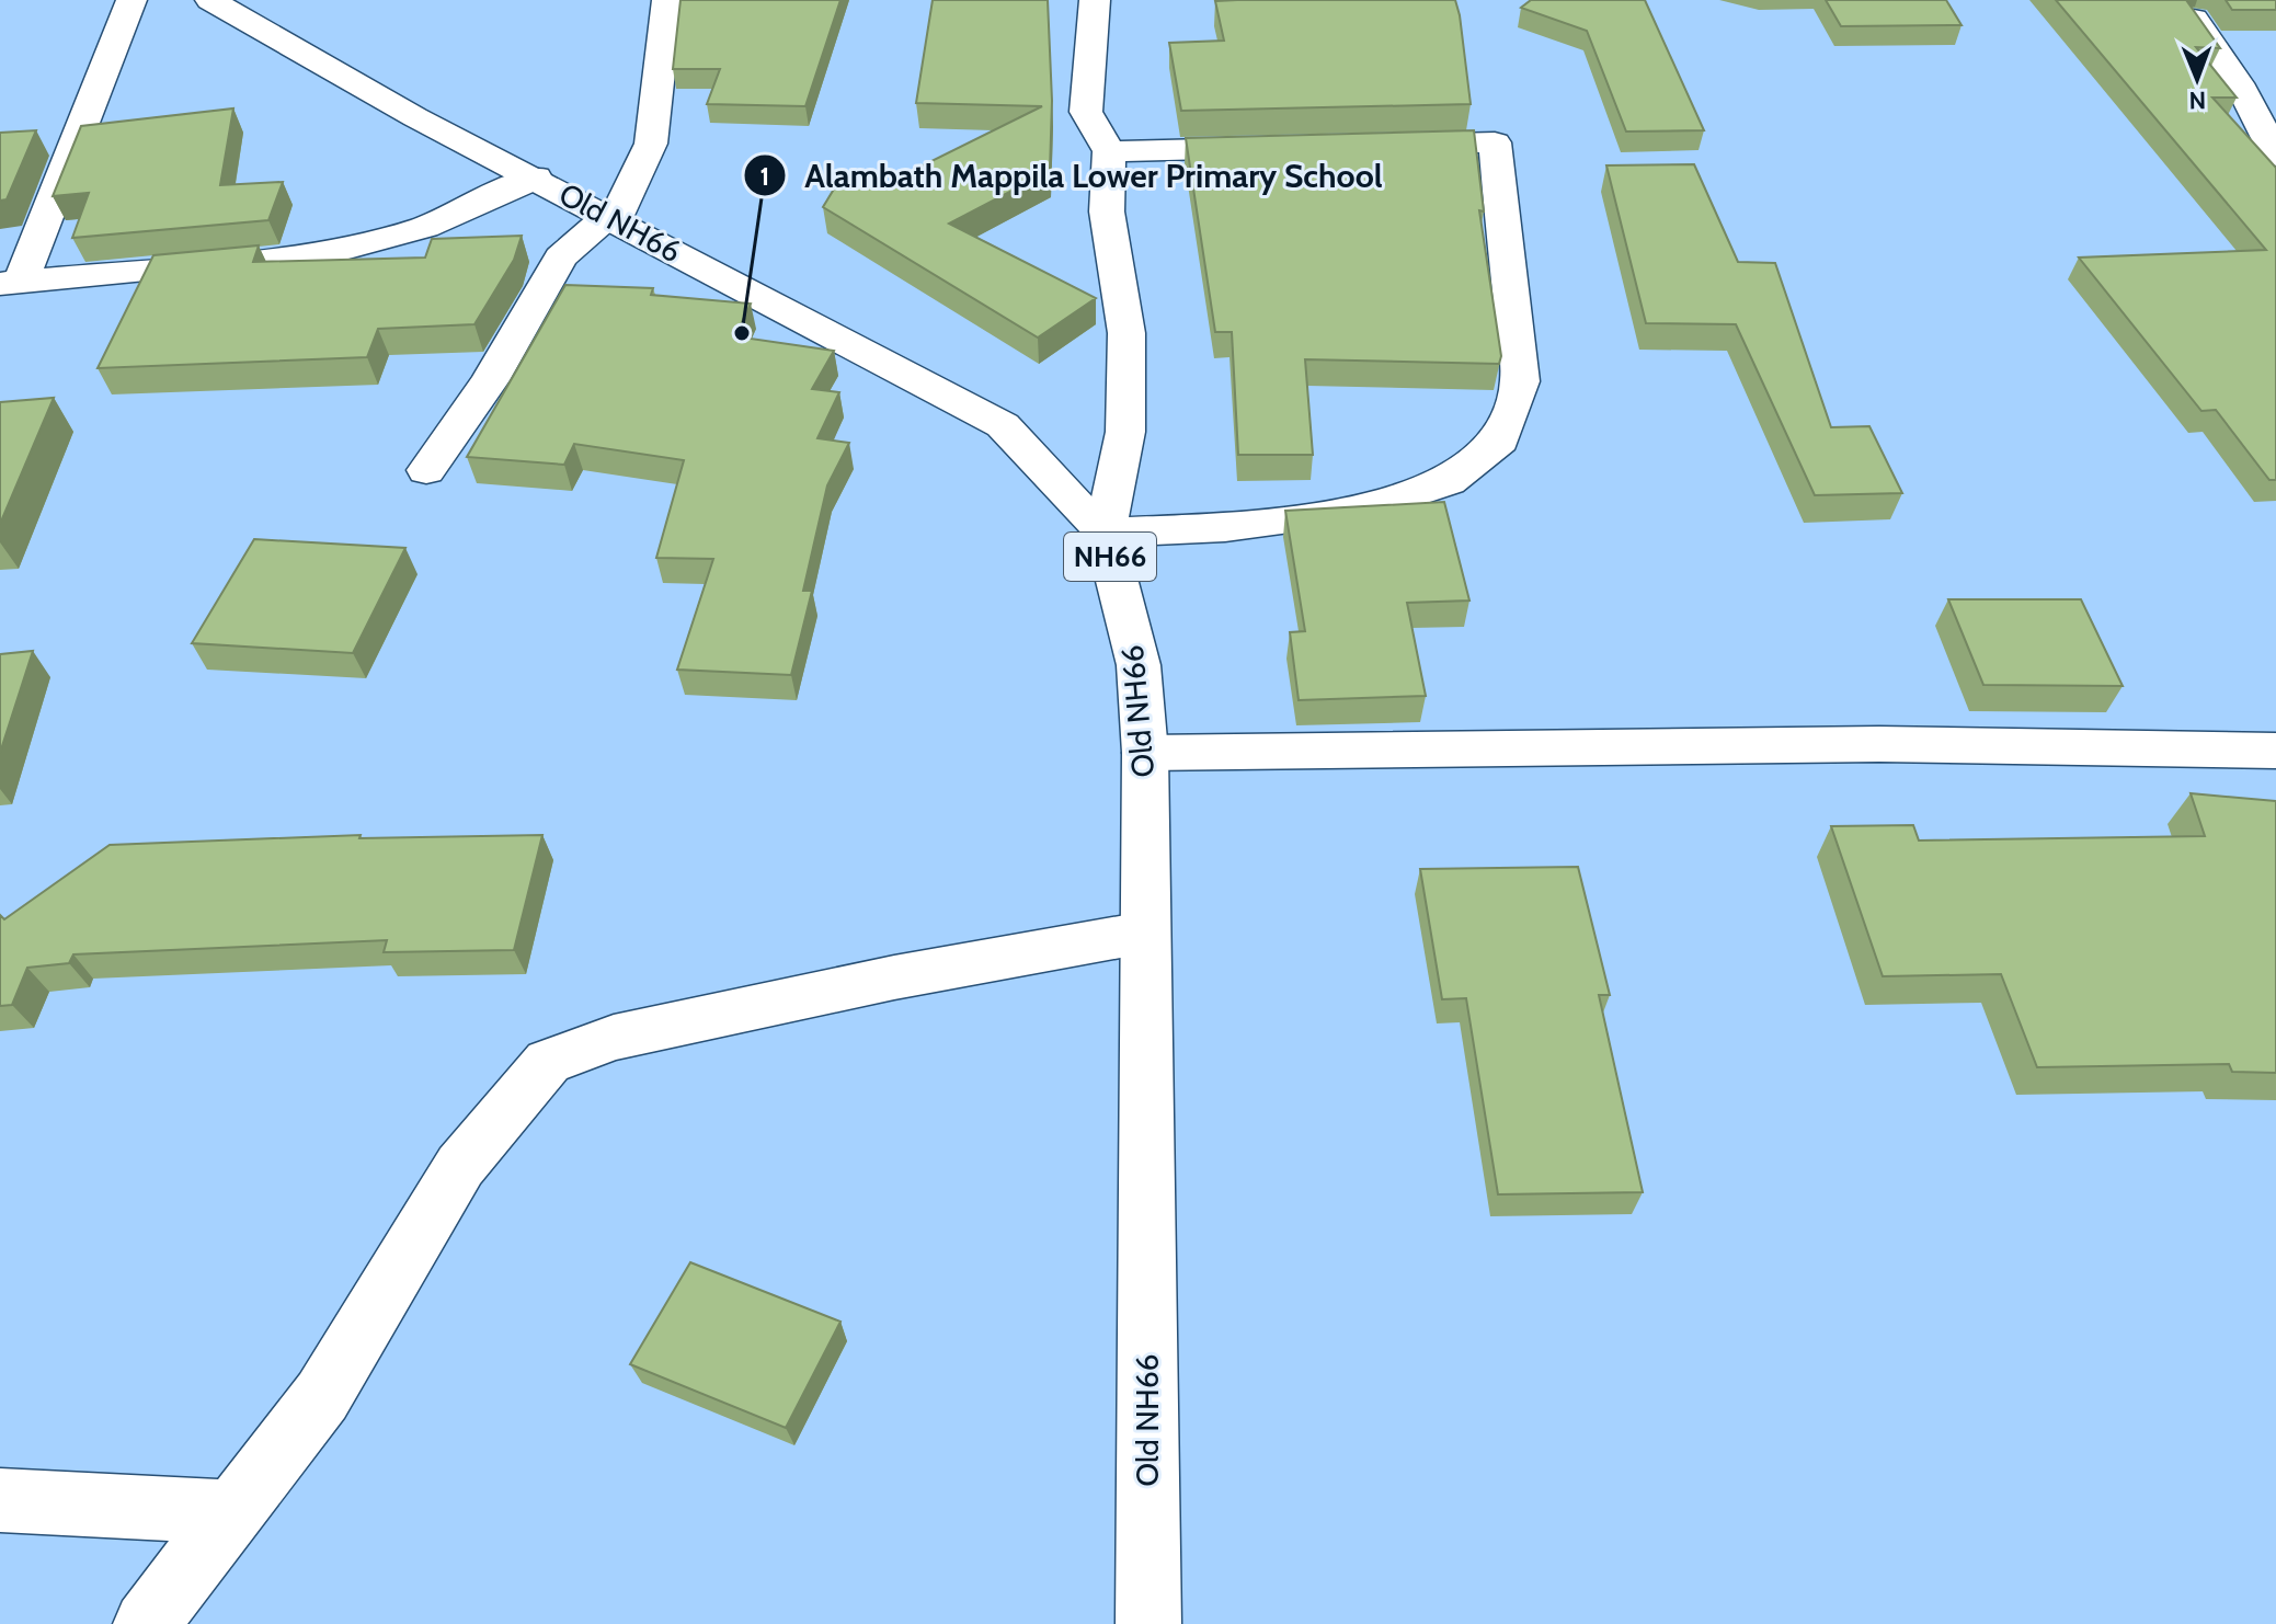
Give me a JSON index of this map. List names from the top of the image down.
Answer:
{
  "streets": {
    "street": ["Old NH66", "NH66"]
  },
  "places": ["Alambath Mappila Lower Primary School"],
  "north": "bottom"
}
